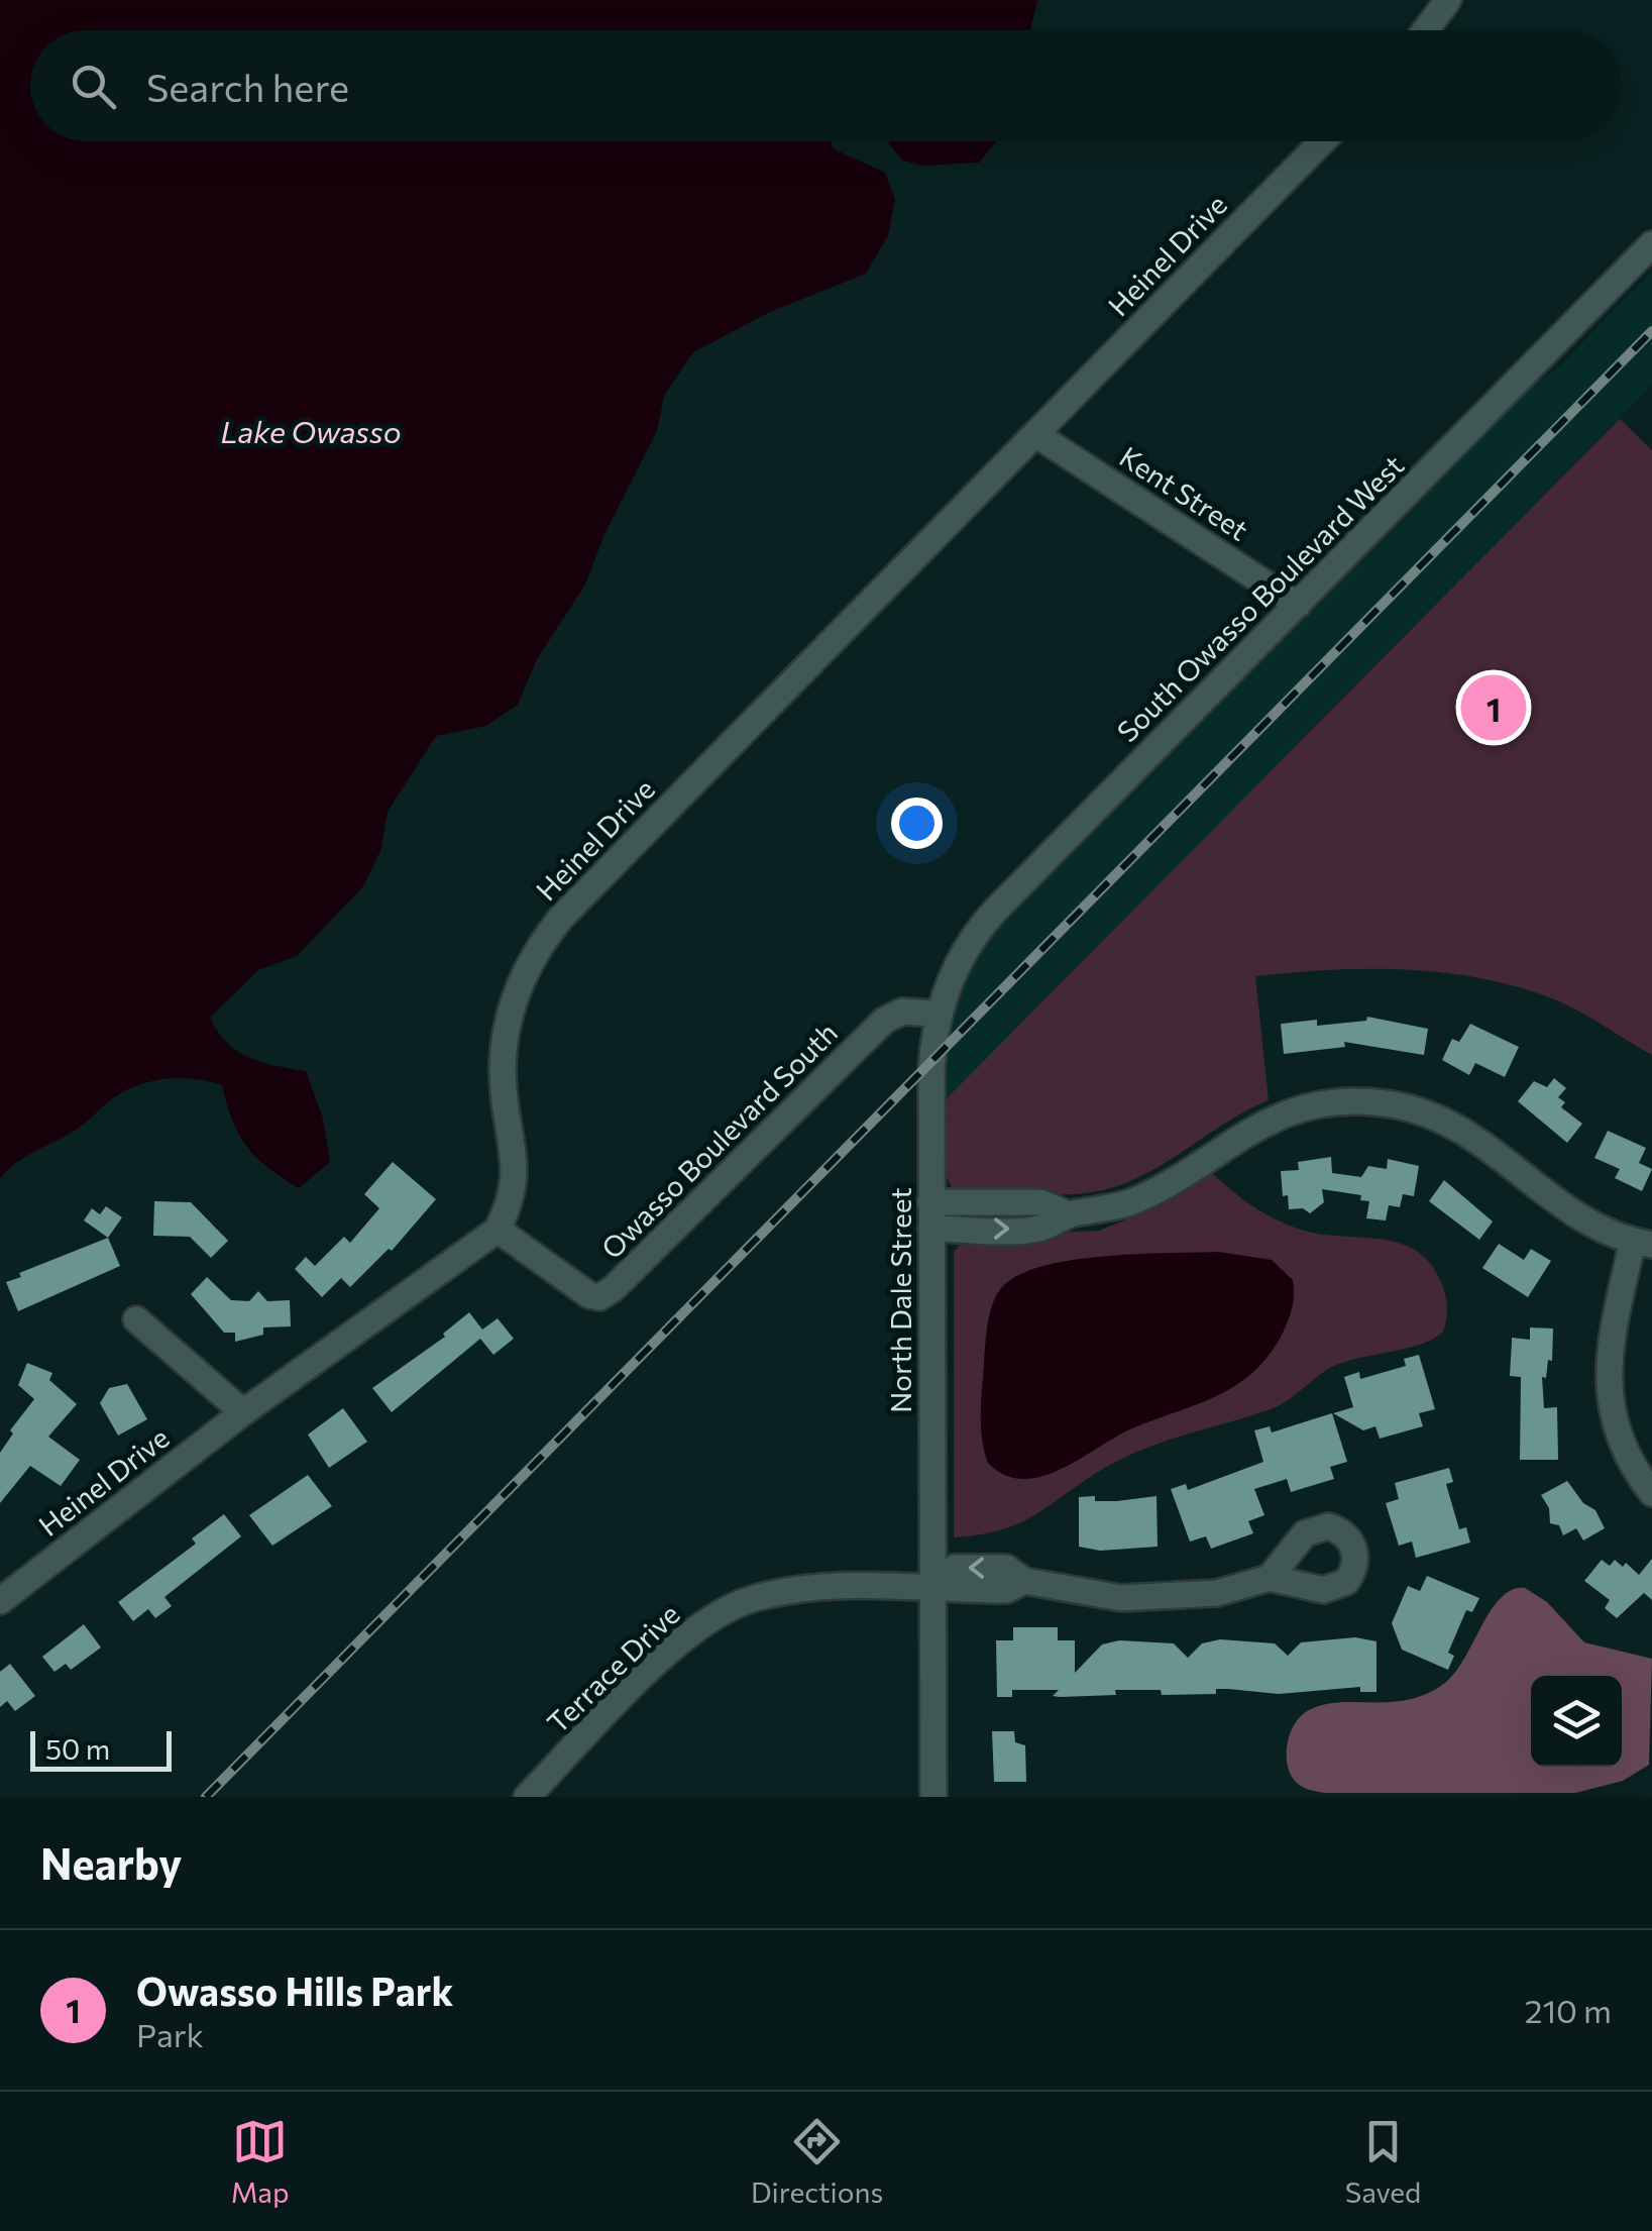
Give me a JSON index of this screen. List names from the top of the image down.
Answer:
{
  "streets": {
    "street": [
      "Heinel Drive",
      "Kent Street",
      "South Owasso Boulevard West",
      "Owasso Boulevard South",
      "North Dale Street",
      "Terrace Drive"
    ]
  },
  "crossings": [
    ["Heinel Drive", "Kent Street"],
    ["Heinel Drive", "Owasso Boulevard South"],
    ["Kent Street", "South Owasso Boulevard West"],
    ["South Owasso Boulevard West", "Owasso Boulevard South"],
    ["South Owasso Boulevard West", "North Dale Street"],
    ["Owasso Boulevard South", "North Dale Street"],
    ["North Dale Street", "Terrace Drive"]
  ],
  "water": ["Lake Owasso"],
  "scale_bar": "50 m",
  "page": {
    "search": "Search here",
    "pins": "1",
    "scale": "50 m",
    "heading": "Nearby",
    "list": [
      {
        "mark": "1",
        "name": "Owasso Hills Park",
        "note": "Park",
        "value": "210 m"
      }
    ],
    "nav": ["Map", "Directions", "Saved"]
  }
}
